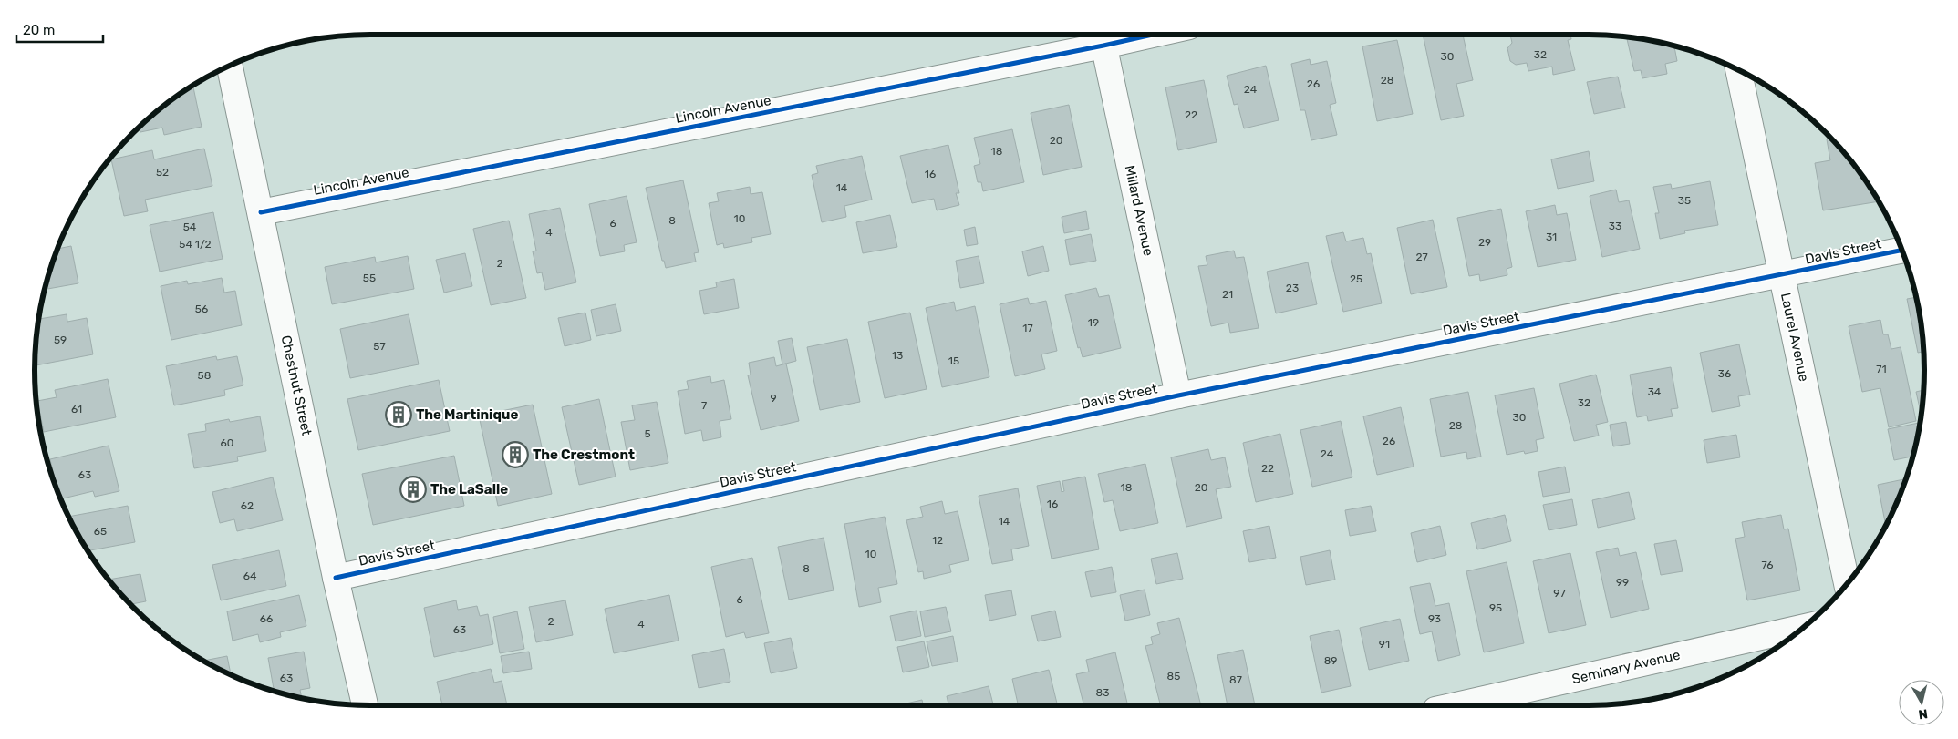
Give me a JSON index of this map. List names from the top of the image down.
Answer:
{
  "streets": {
    "street": [
      "Lincoln Avenue",
      "Millard Avenue",
      "Davis Street",
      "Laurel Avenue",
      "Chestnut Street",
      "Seminary Avenue"
    ]
  },
  "crossings": [
    ["Lincoln Avenue", "Millard Avenue"],
    ["Lincoln Avenue", "Chestnut Street"],
    ["Millard Avenue", "Davis Street"],
    ["Davis Street", "Laurel Avenue"],
    ["Davis Street", "Chestnut Street"]
  ],
  "places": {
    "building": ["The Martinique", "The Crestmont", "The LaSalle"]
  },
  "house_numbers": [
    "32",
    "30",
    "28",
    "26",
    "24",
    "22",
    "20",
    "18",
    "52",
    "16",
    "14",
    "35",
    "10",
    "8",
    "6",
    "33",
    "54",
    "4",
    "31",
    "29",
    "54 1/2",
    "27",
    "2",
    "55",
    "25",
    "23",
    "21",
    "56",
    "19",
    "17",
    "59",
    "57",
    "13",
    "15",
    "71",
    "36",
    "58",
    "34",
    "9",
    "32",
    "7",
    "61",
    "30",
    "28",
    "5",
    "26",
    "60",
    "24",
    "22",
    "63",
    "18",
    "20",
    "16",
    "62",
    "14",
    "65",
    "12",
    "10",
    "76",
    "8",
    "64",
    "99",
    "97",
    "6",
    "95",
    "66",
    "93",
    "2",
    "4",
    "63",
    "91",
    "89",
    "85",
    "63",
    "87",
    "83"
  ],
  "scale_bar": "20 m",
  "north": "bottom"
}
